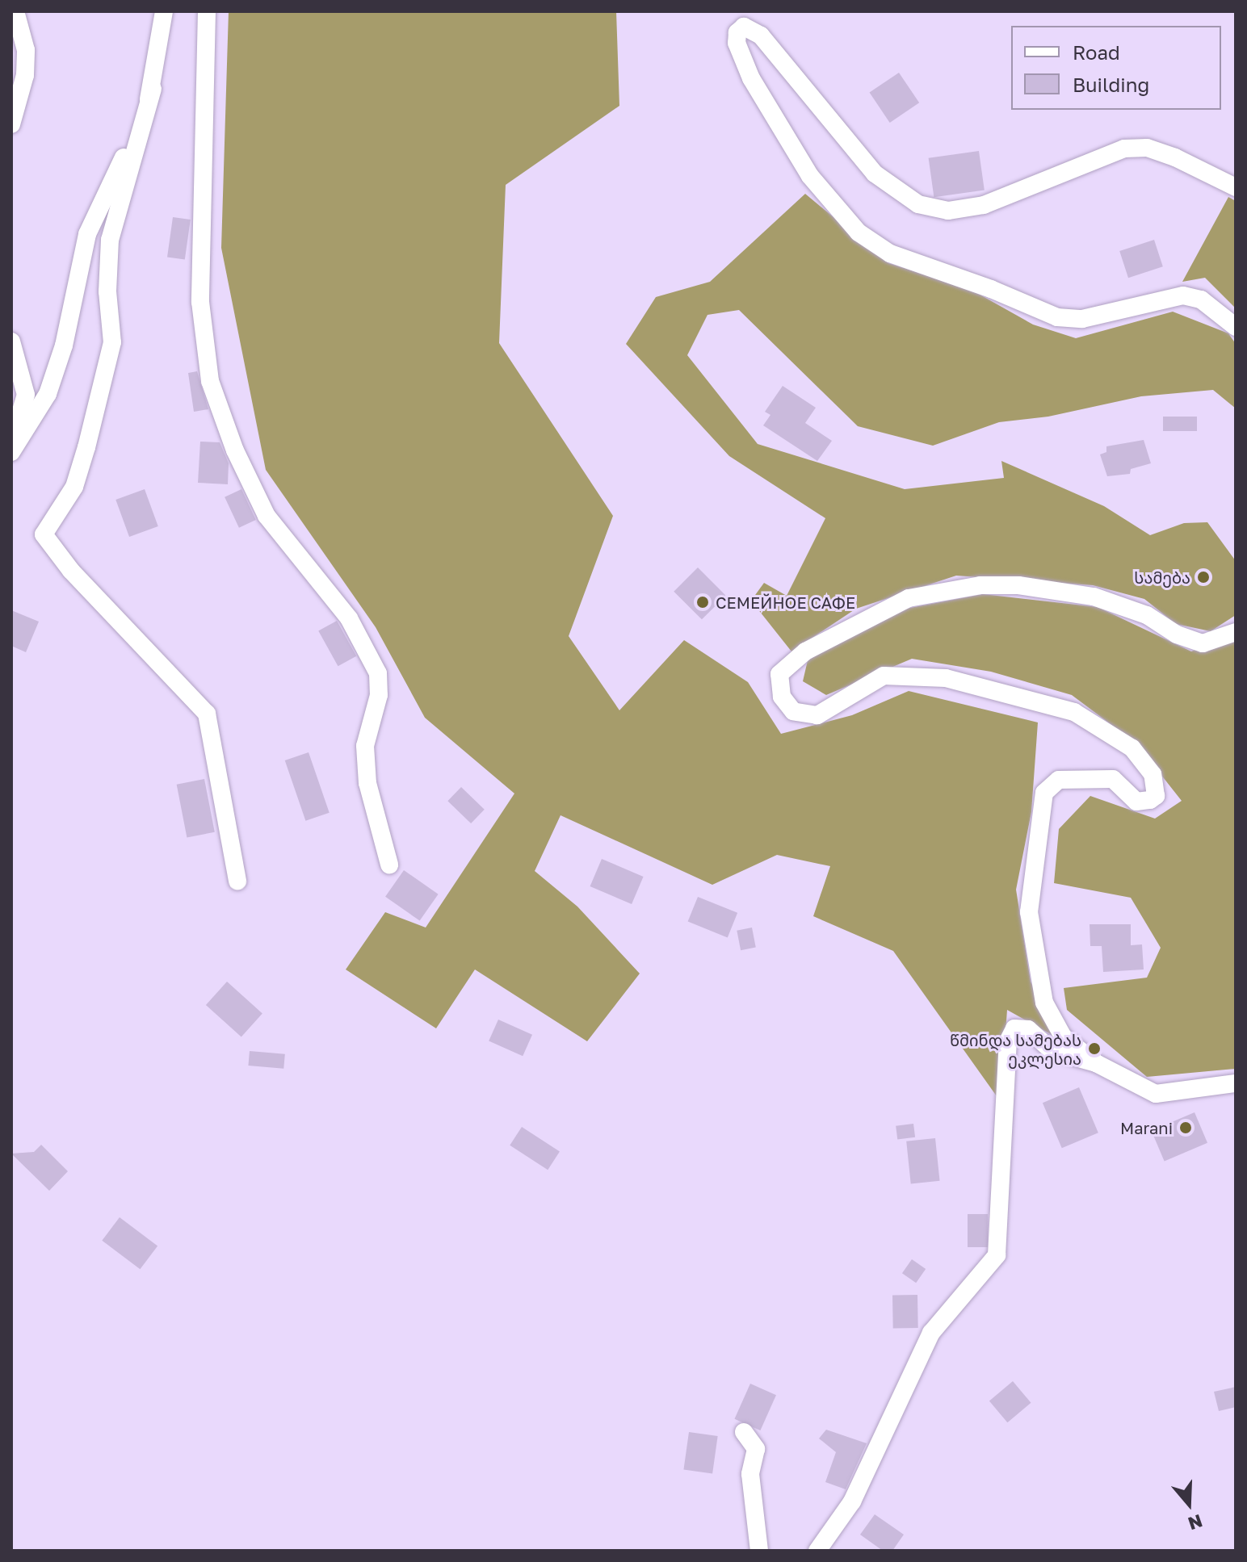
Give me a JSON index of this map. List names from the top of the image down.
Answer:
{
  "places": [
    "სამება",
    "СЕМЕЙНОЕ САФЕ",
    "წმინდა სამებას ეკლესია",
    "Marani"
  ],
  "legend": ["Road", "Building"],
  "north": "bottom"
}
